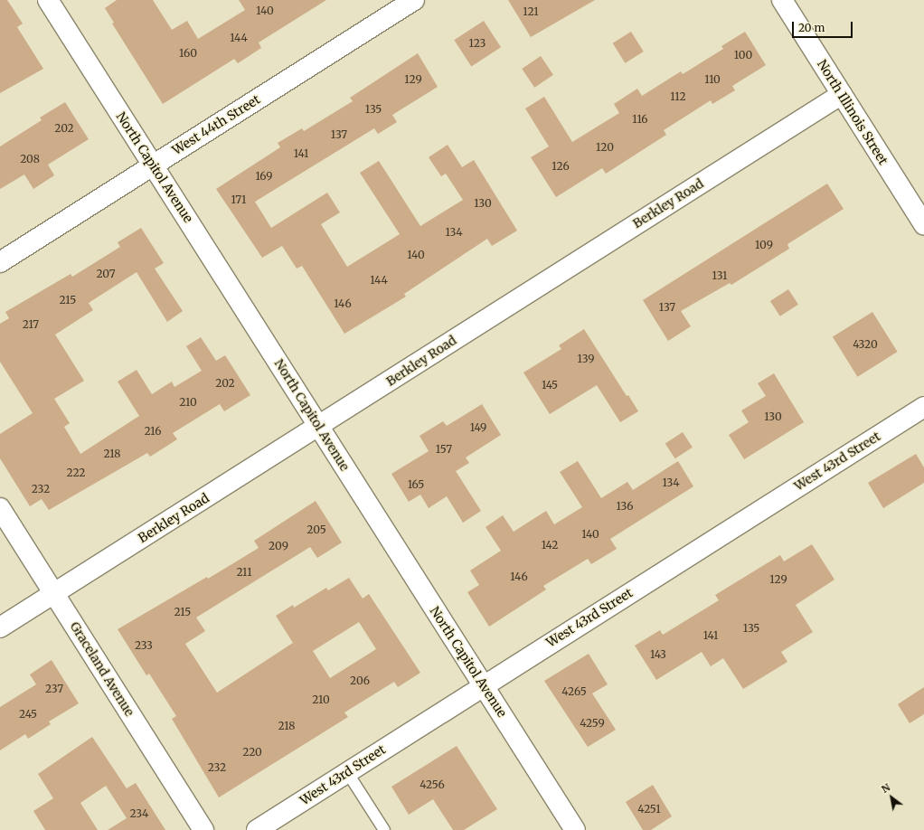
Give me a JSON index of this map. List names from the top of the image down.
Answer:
{
  "streets": {
    "street": [
      "North Illinois Street",
      "West 44th Street",
      "North Capitol Avenue",
      "Berkley Road",
      "West 43rd Street",
      "Graceland Avenue"
    ]
  },
  "crossings": [
    ["North Illinois Street", "Berkley Road"],
    ["West 44th Street", "North Capitol Avenue"],
    ["North Capitol Avenue", "Berkley Road"],
    ["North Capitol Avenue", "West 43rd Street"],
    ["Berkley Road", "Graceland Avenue"]
  ],
  "house_numbers": [
    "140",
    "121",
    "144",
    "123",
    "160",
    "100",
    "129",
    "110",
    "112",
    "135",
    "116",
    "202",
    "137",
    "120",
    "141",
    "208",
    "126",
    "169",
    "171",
    "130",
    "134",
    "109",
    "140",
    "207",
    "131",
    "144",
    "215",
    "146",
    "137",
    "217",
    "4320",
    "139",
    "202",
    "145",
    "210",
    "130",
    "149",
    "216",
    "157",
    "218",
    "222",
    "134",
    "165",
    "232",
    "136",
    "205",
    "140",
    "142",
    "209",
    "211",
    "146",
    "129",
    "215",
    "135",
    "141",
    "233",
    "143",
    "206",
    "237",
    "4265",
    "210",
    "245",
    "4259",
    "218",
    "220",
    "232",
    "4256",
    "4251",
    "234"
  ],
  "scale_bar": "20 m",
  "north": "top left"
}
